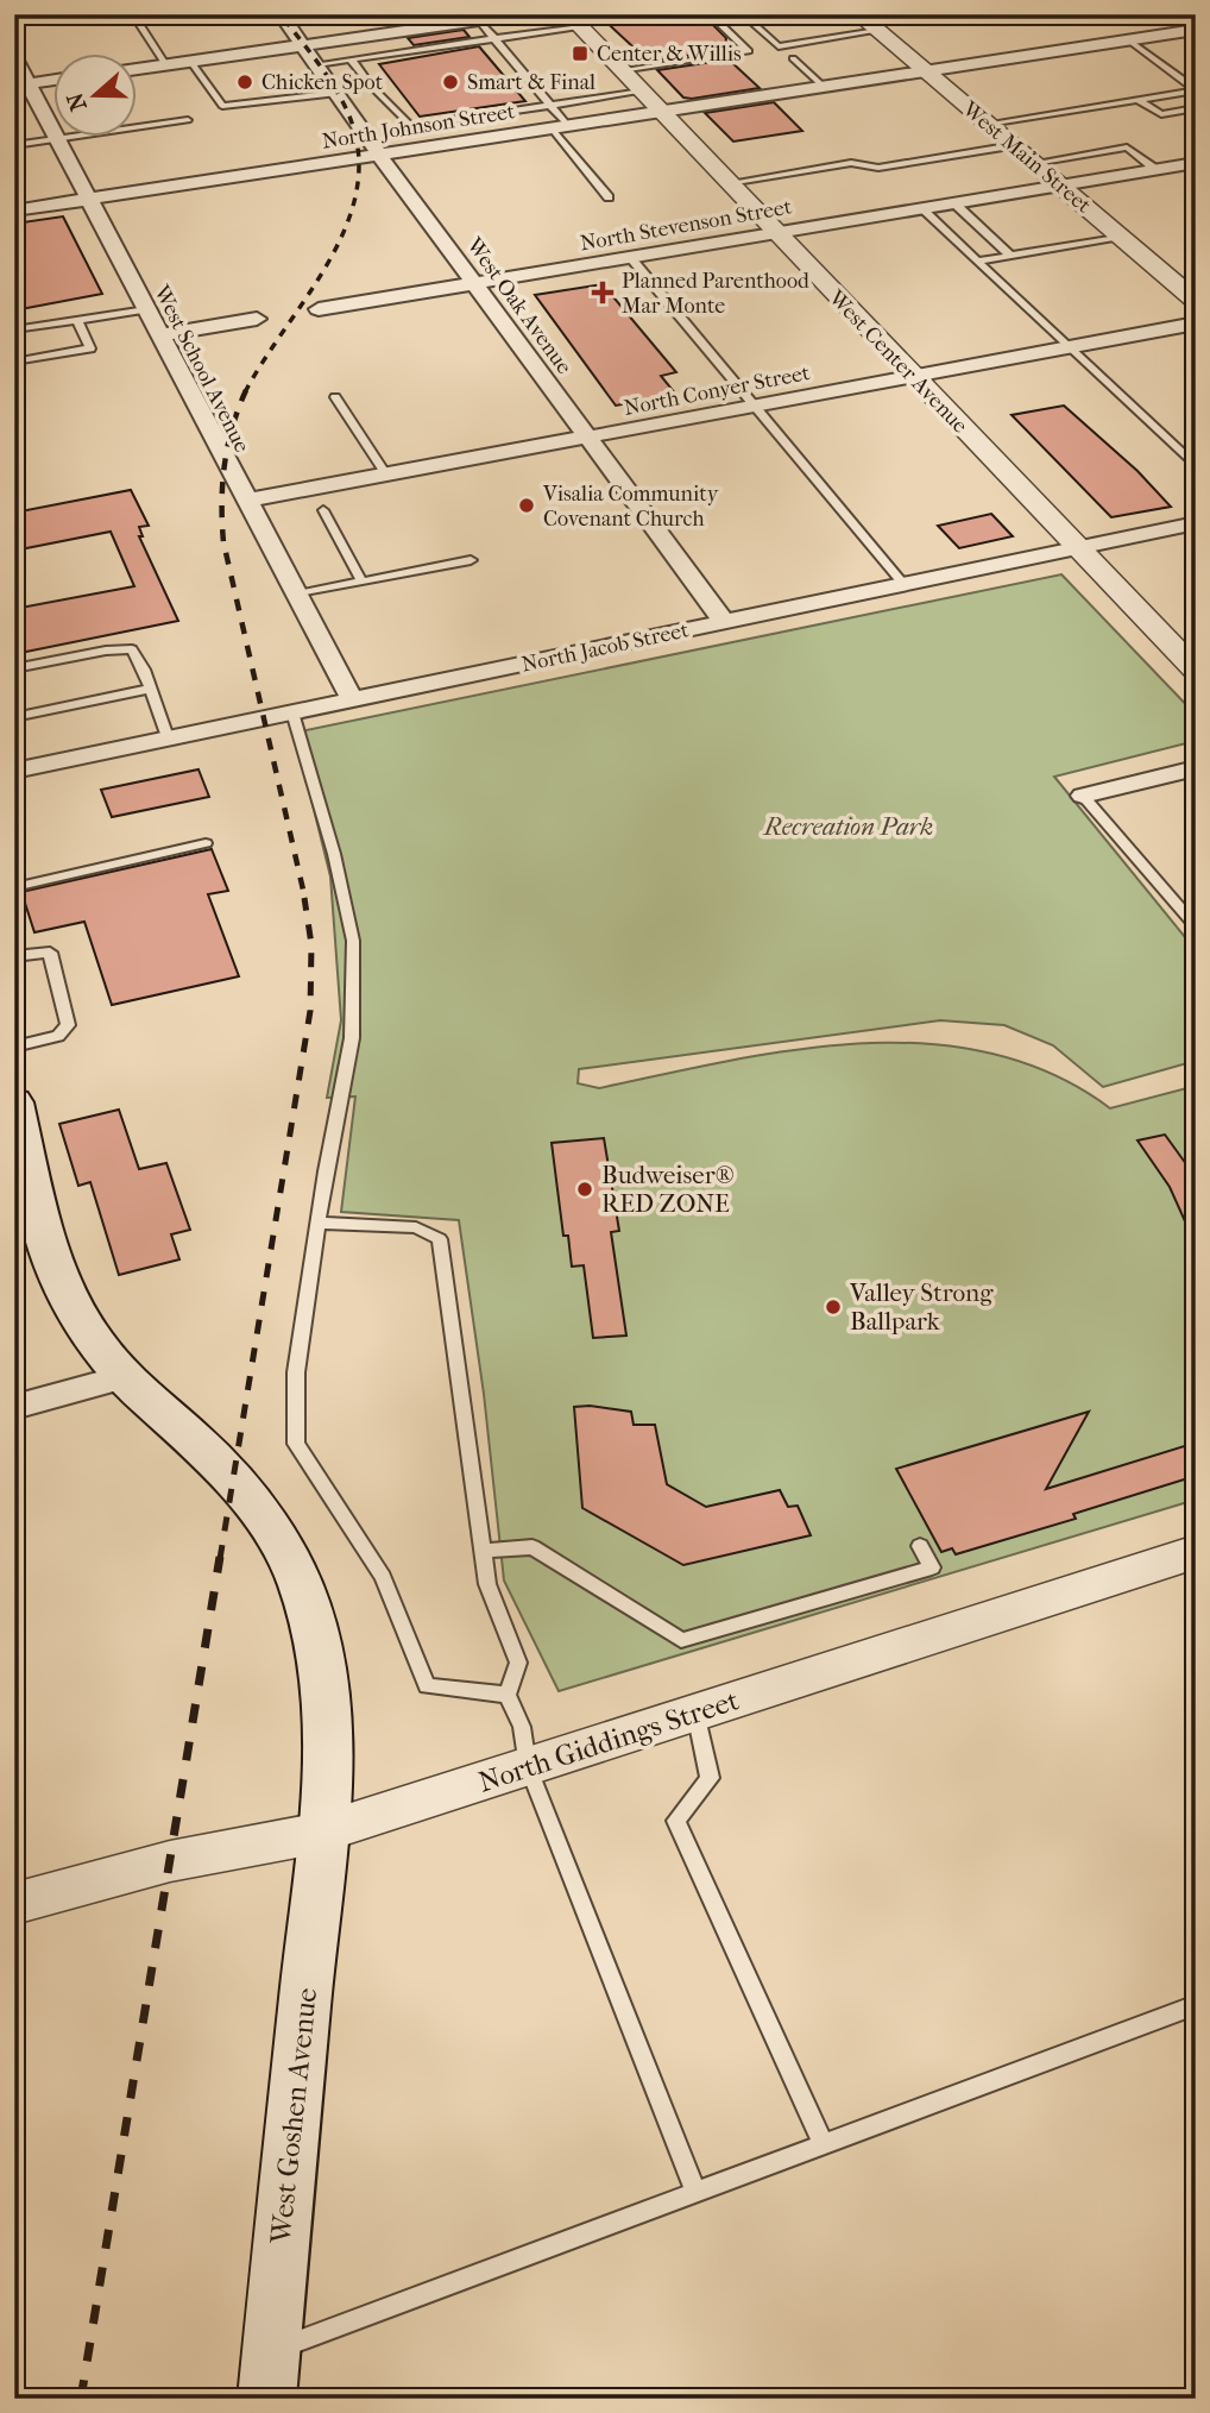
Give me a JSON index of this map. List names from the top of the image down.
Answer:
{
  "streets": {
    "main road": ["West Goshen Avenue"],
    "street": [
      "North Johnson Street",
      "West Main Street",
      "North Stevenson Street",
      "West Oak Avenue",
      "West Center Avenue",
      "West School Avenue",
      "North Conyer Street",
      "North Jacob Street",
      "North Giddings Street"
    ]
  },
  "crossings": [
    ["North Johnson Street", "West Main Street"],
    ["North Johnson Street", "West Oak Avenue"],
    ["North Johnson Street", "West Center Avenue"],
    ["North Johnson Street", "West School Avenue"],
    ["West Main Street", "North Stevenson Street"],
    ["North Stevenson Street", "West Oak Avenue"],
    ["North Stevenson Street", "West Center Avenue"],
    ["West Oak Avenue", "North Conyer Street"],
    ["West Oak Avenue", "North Jacob Street"],
    ["West Center Avenue", "North Conyer Street"],
    ["West Center Avenue", "North Jacob Street"],
    ["West School Avenue", "North Conyer Street"],
    ["West School Avenue", "North Jacob Street"],
    ["North Giddings Street", "West Goshen Avenue"]
  ],
  "parks": ["Recreation Park"],
  "places": {
    "transit": ["Center & Willis"],
    "other": [
      "Chicken Spot",
      "Smart & Final",
      "Visalia Community Covenant Church",
      "Budweiser® RED ZONE",
      "Valley Strong Ballpark"
    ],
    "health": ["Planned Parenthood Mar Monte"]
  },
  "north": "left"
}
